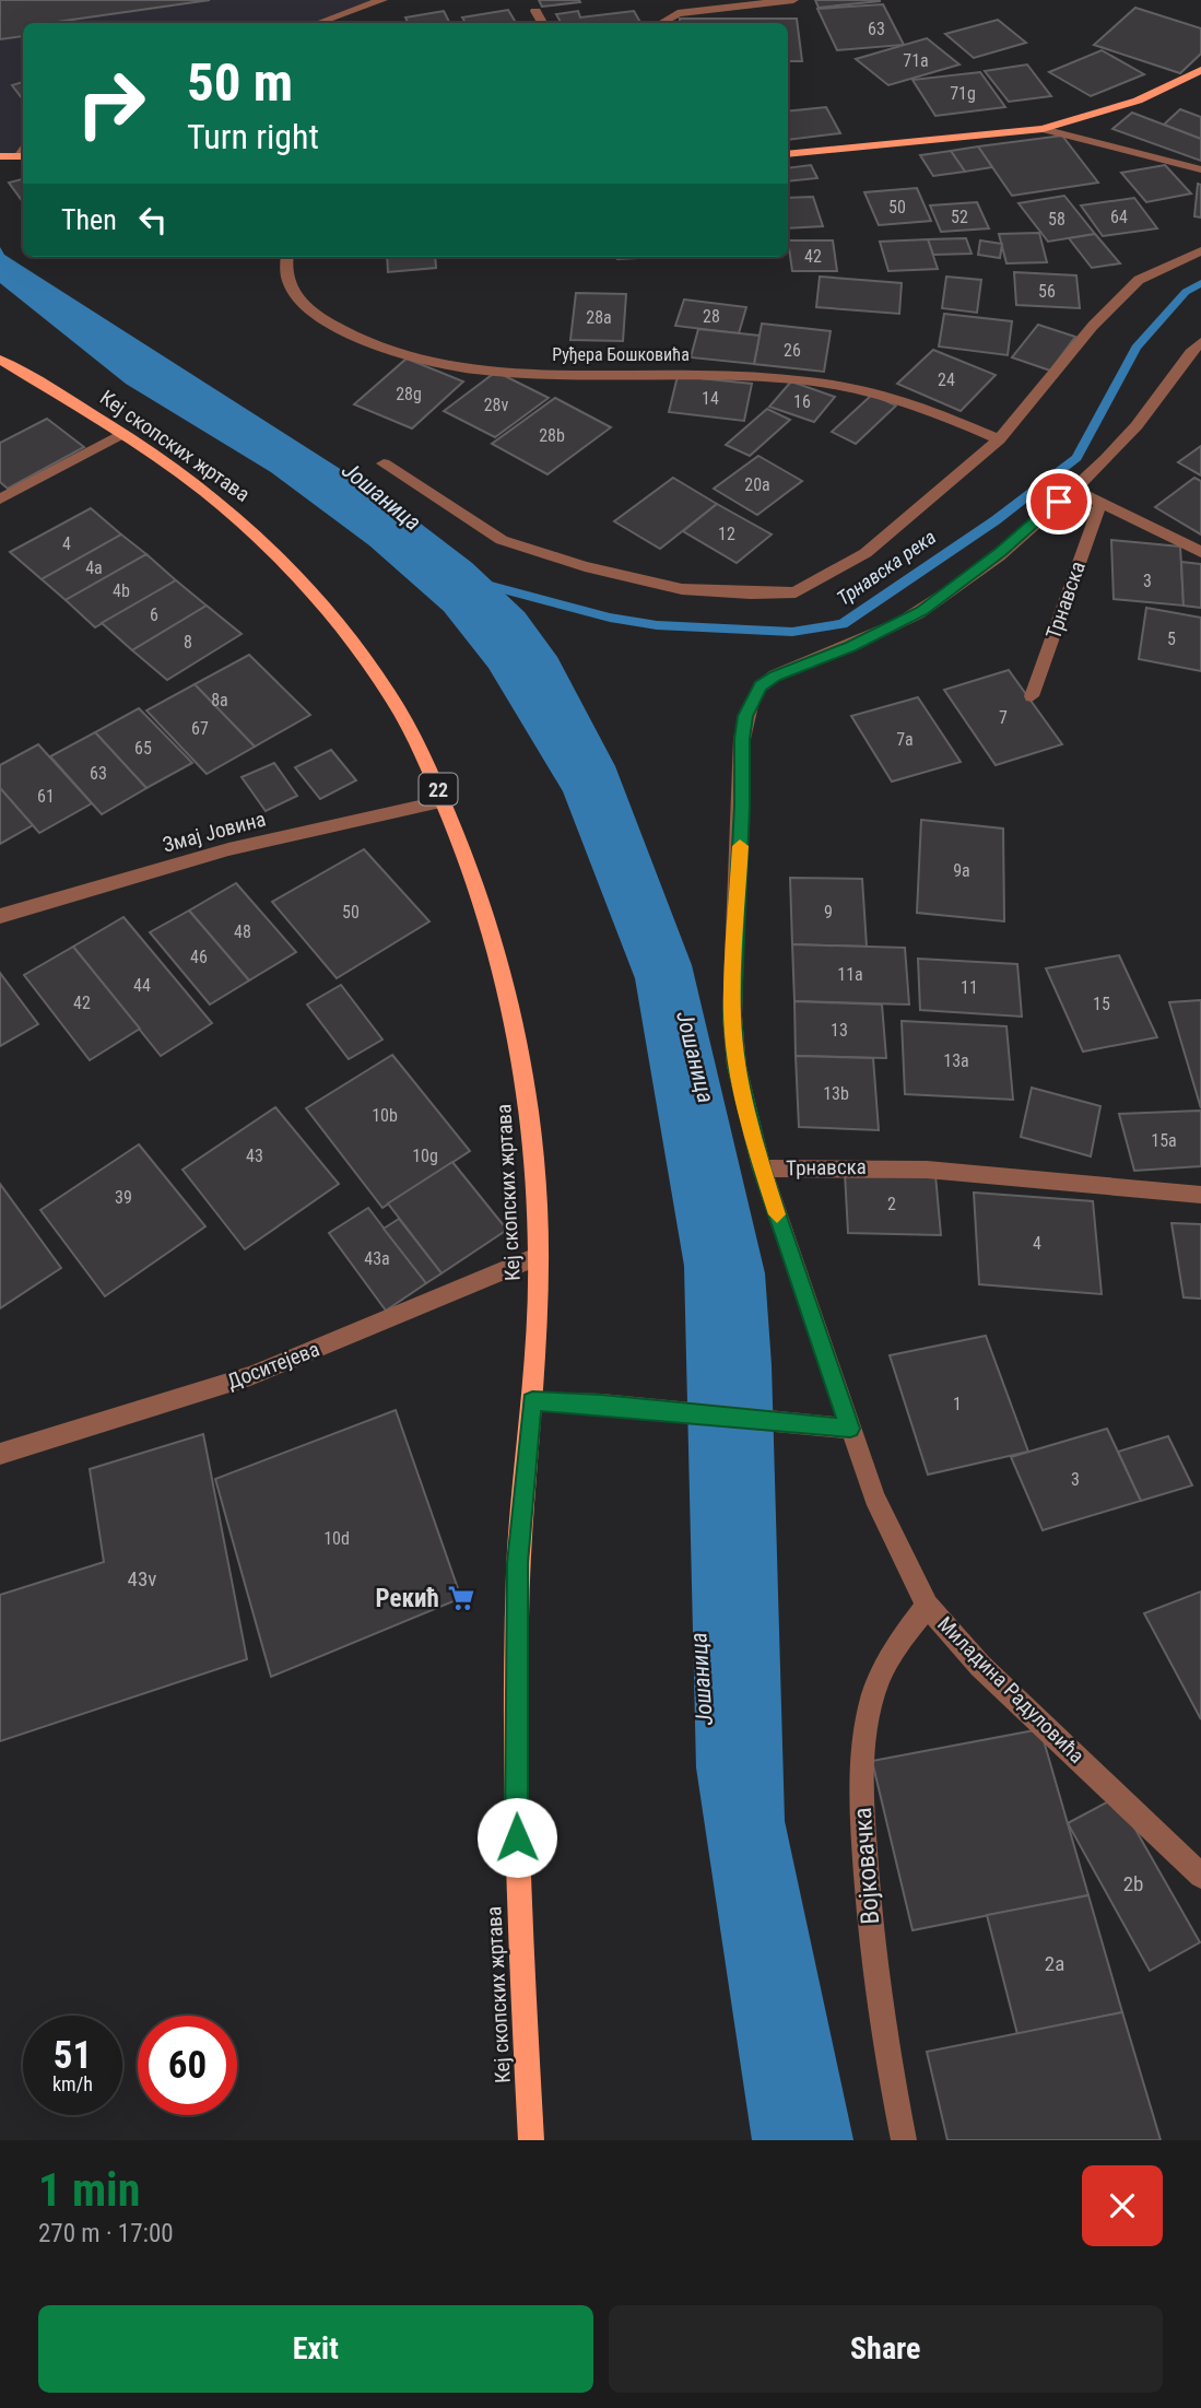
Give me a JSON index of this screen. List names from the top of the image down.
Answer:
{
  "streets": {
    "main road": ["Кеј скопских жртава", "22"],
    "street": [
      "Руђера Бошковића",
      "Трнавска",
      "Змај Јовина",
      "Доситејева",
      "Миладина Радуловића",
      "Војковачка"
    ]
  },
  "crossings": [
    ["Кеј скопских жртава", "Змај Јовина"],
    ["Кеј скопских жртава", "Доситејева"],
    ["Трнавска", "Миладина Радуловића"],
    ["Миладина Радуловића", "Војковачка"]
  ],
  "water": ["Јошаница", "Трнавска река"],
  "places": {
    "supermarket": ["Рекић"]
  },
  "house_numbers": [
    "63",
    "71a",
    "71g",
    "50",
    "52",
    "64",
    "58",
    "42",
    "56",
    "28",
    "28a",
    "26",
    "24",
    "28g",
    "14",
    "16",
    "28v",
    "28b",
    "20a",
    "12",
    "4",
    "4a",
    "3",
    "4b",
    "6",
    "5",
    "8",
    "8a",
    "7",
    "67",
    "7a",
    "65",
    "63",
    "61",
    "9a",
    "50",
    "9",
    "48",
    "46",
    "11a",
    "44",
    "11",
    "42",
    "15",
    "13",
    "13a",
    "13b",
    "10b",
    "15a",
    "43",
    "10g",
    "39",
    "2",
    "4",
    "43a",
    "1",
    "3",
    "10d",
    "43v",
    "2b",
    "2a"
  ],
  "page": {
    "turn": ["50 m", "Turn right"],
    "then": "Then",
    "speed": "51 km/h",
    "limit": "60",
    "heading": ["1 min", "270 m · 17:00"],
    "buttons": ["Exit", "Share"]
  }
}
